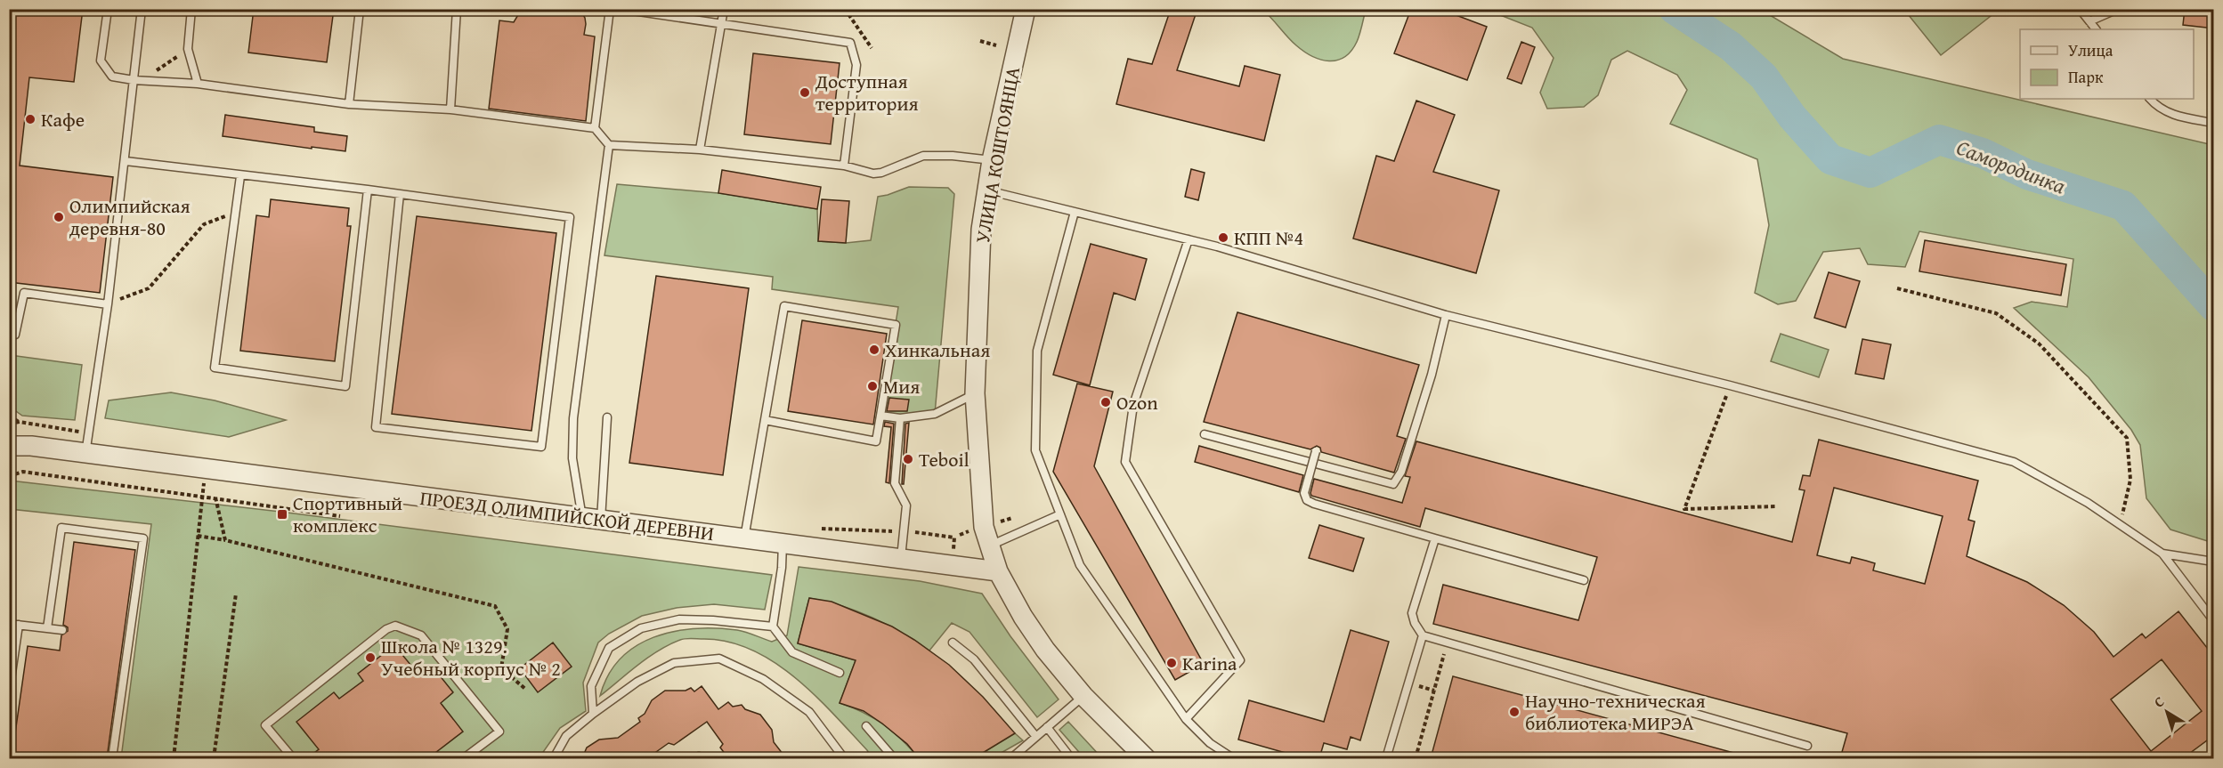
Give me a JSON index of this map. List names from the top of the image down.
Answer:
{
  "streets": {
    "street": ["УЛИЦА КОШТОЯНЦА", "ПРОЕЗД ОЛИМПИЙСКОЙ ДЕРЕВНИ"]
  },
  "crossings": [
    ["УЛИЦА КОШТОЯНЦА", "ПРОЕЗД ОЛИМПИЙСКОЙ ДЕРЕВНИ"]
  ],
  "water": ["Самородинка"],
  "places": {
    "other": [
      "Доступная территория",
      "Кафе",
      "Олимпийская деревня-80",
      "КПП №4",
      "Хинкальная",
      "Мия",
      "Ozon",
      "Teboil",
      "Школа № 1329. Учебный корпус № 2",
      "Karina",
      "Научно-техническая библиотека МИРЭА"
    ],
    "transit": ["Спортивный комплекс"]
  },
  "legend": ["Улица", "Парк"],
  "north": "top left"
}
